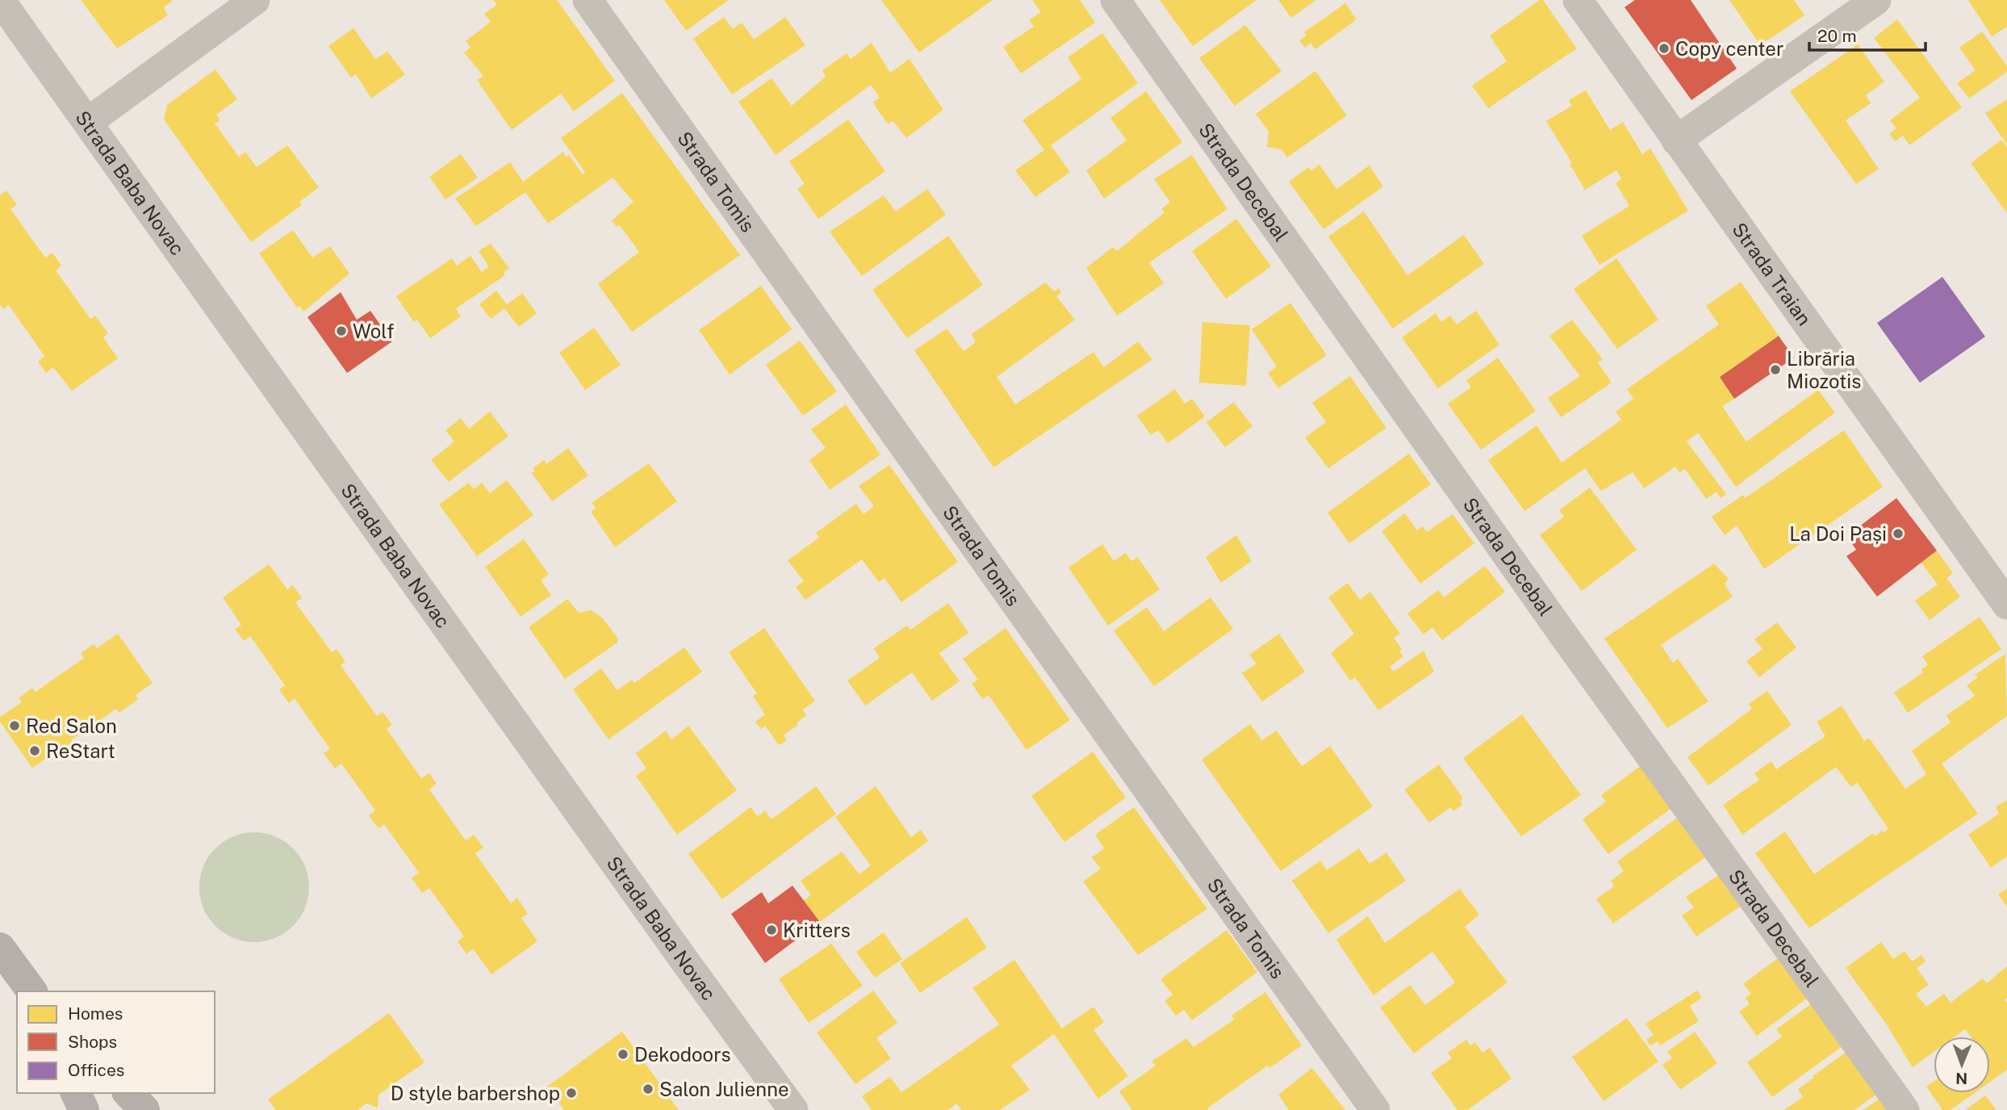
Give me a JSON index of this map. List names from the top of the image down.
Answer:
{
  "streets": {
    "street": [
      "Strada Baba Novac",
      "Strada Tomis",
      "Strada Decebal",
      "Strada Traian"
    ]
  },
  "places": [
    "Copy center",
    "Wolf",
    "Librăria Miozotis",
    "La Doi Pași",
    "Red Salon",
    "ReStart",
    "Kritters",
    "Dekodoors",
    "Salon Julienne",
    "D style barbershop"
  ],
  "legend": ["Homes", "Shops", "Offices"],
  "scale_bar": "20 m",
  "north": "bottom"
}
